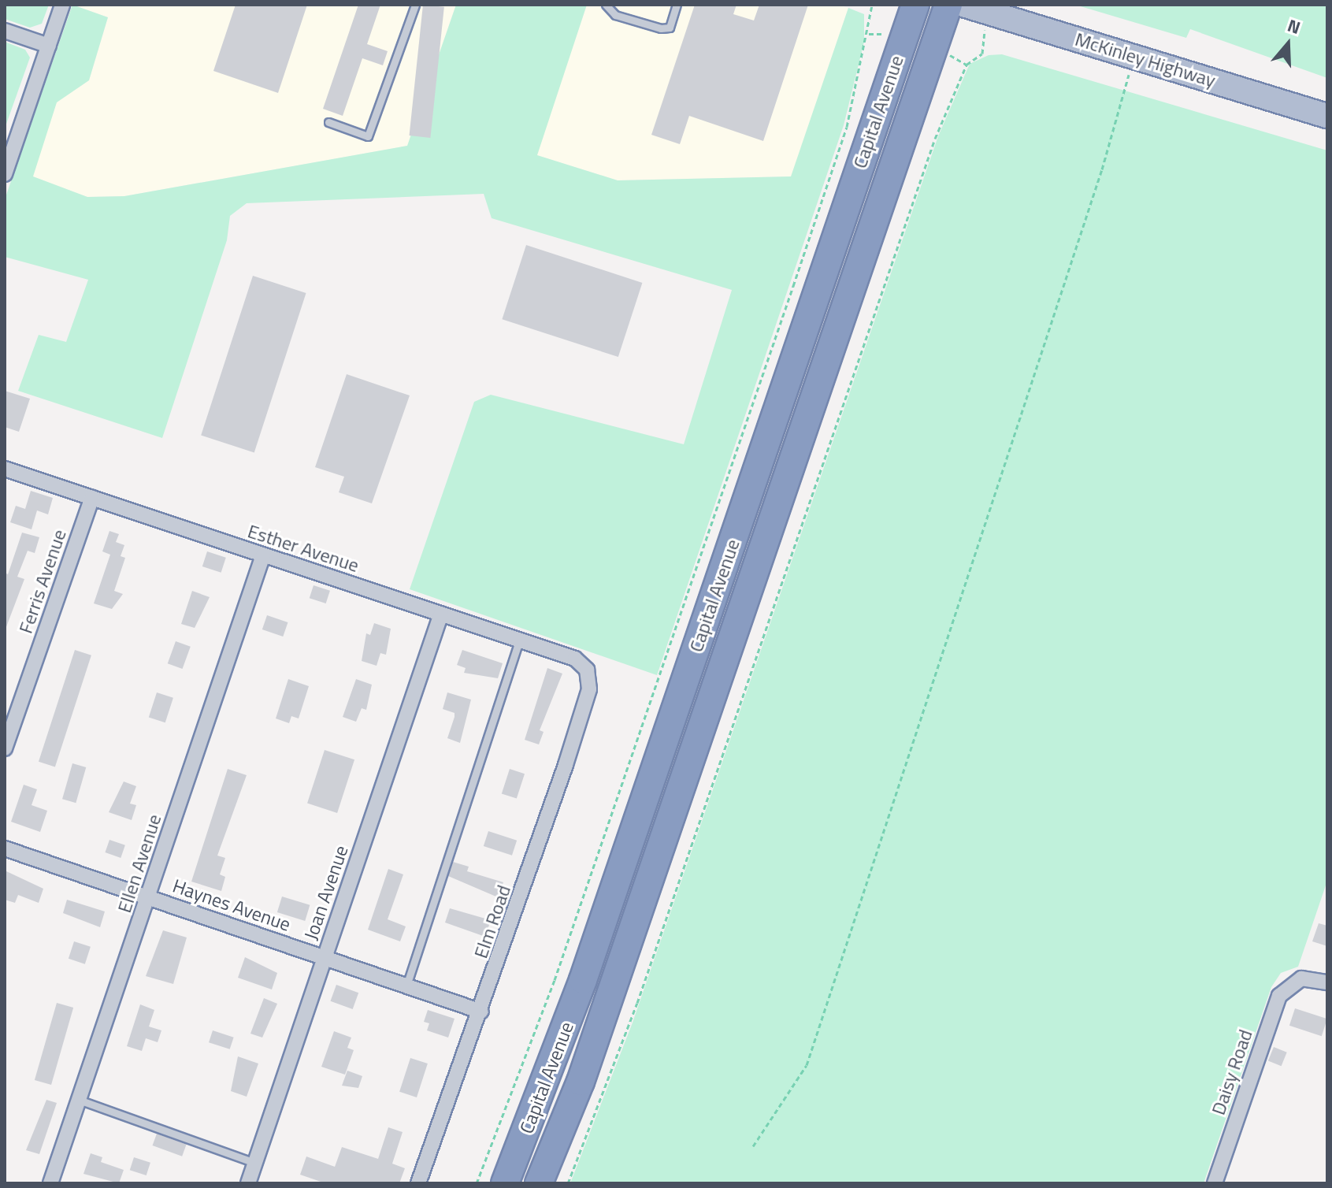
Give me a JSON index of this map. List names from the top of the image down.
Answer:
{
  "streets": {
    "highway": ["Capital Avenue"],
    "main road": ["McKinley Highway"],
    "street": [
      "Esther Avenue",
      "Ferris Avenue",
      "Ellen Avenue",
      "Joan Avenue",
      "Haynes Avenue",
      "Elm Road",
      "Daisy Road"
    ]
  },
  "crossings": [
    ["Esther Avenue", "Ferris Avenue"],
    ["Esther Avenue", "Ellen Avenue"],
    ["Esther Avenue", "Joan Avenue"],
    ["Esther Avenue", "Elm Road"],
    ["Ellen Avenue", "Haynes Avenue"],
    ["Joan Avenue", "Haynes Avenue"],
    ["Haynes Avenue", "Elm Road"]
  ],
  "north": "top"
}
